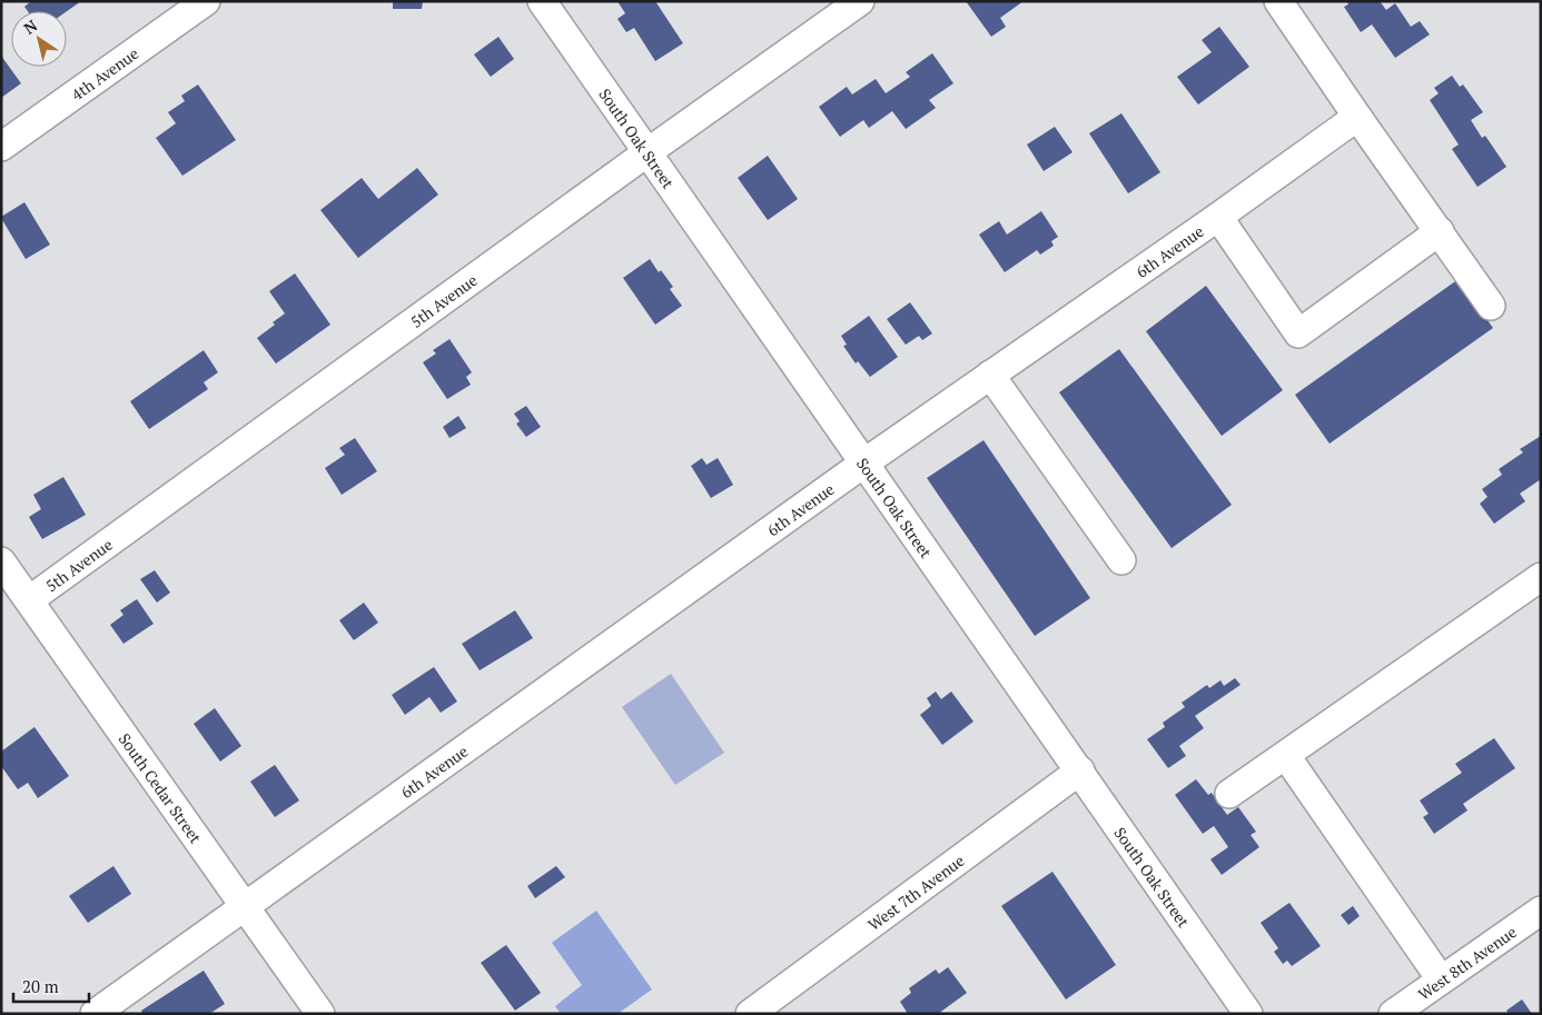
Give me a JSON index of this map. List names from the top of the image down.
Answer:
{
  "streets": {
    "street": [
      "4th Avenue",
      "South Oak Street",
      "6th Avenue",
      "5th Avenue",
      "South Cedar Street",
      "West 7th Avenue",
      "West 8th Avenue"
    ]
  },
  "crossings": [
    ["South Oak Street", "6th Avenue"],
    ["South Oak Street", "5th Avenue"],
    ["South Oak Street", "West 7th Avenue"],
    ["6th Avenue", "South Cedar Street"],
    ["5th Avenue", "South Cedar Street"]
  ],
  "scale_bar": "20 m",
  "north": "top left"
}
